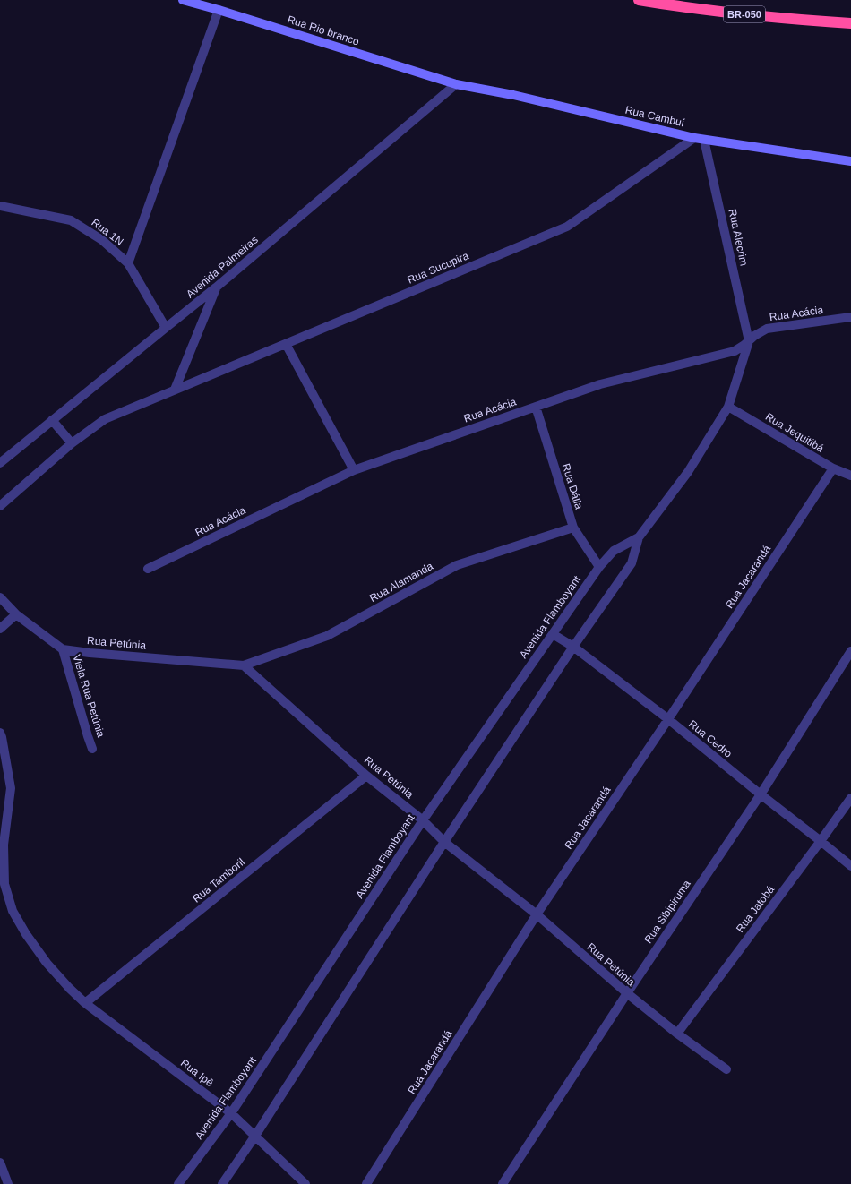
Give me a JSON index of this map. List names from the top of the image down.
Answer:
{
  "streets": {
    "highway": ["BR-050"],
    "street": [
      "Rua Rio branco",
      "Rua Cambuí",
      "Rua 1N",
      "Rua Alecrim",
      "Avenida Palmeiras",
      "Rua Sucupira",
      "Rua Acácia",
      "Rua Jequitibá",
      "Rua Dália",
      "Rua Jacarandá",
      "Rua Alamanda",
      "Avenida Flamboyant",
      "Rua Petúnia",
      "Viela Rua Petúnia",
      "Rua Cedro",
      "Rua Tamboril",
      "Rua Jatobá",
      "Rua Sibipiruma",
      "Rua Ipê"
    ]
  },
  "crossings": [
    ["Rua Rio branco", "Rua Cambuí"],
    ["Rua Rio branco", "Avenida Palmeiras"],
    ["Rua Cambuí", "Rua Alecrim"],
    ["Rua Cambuí", "Avenida Palmeiras"],
    ["Rua Cambuí", "Rua Sucupira"],
    ["Rua 1N", "Avenida Palmeiras"],
    ["Rua Alecrim", "Rua Acácia"],
    ["Rua Alecrim", "Avenida Flamboyant"],
    ["Rua Acácia", "Rua Dália"],
    ["Rua Acácia", "Avenida Flamboyant"],
    ["Rua Jequitibá", "Rua Jacarandá"],
    ["Rua Jequitibá", "Avenida Flamboyant"],
    ["Rua Dália", "Rua Alamanda"],
    ["Rua Dália", "Avenida Flamboyant"],
    ["Rua Jacarandá", "Rua Petúnia"],
    ["Rua Jacarandá", "Rua Cedro"],
    ["Rua Alamanda", "Rua Petúnia"],
    ["Avenida Flamboyant", "Rua Petúnia"],
    ["Avenida Flamboyant", "Rua Cedro"],
    ["Avenida Flamboyant", "Rua Ipê"],
    ["Rua Petúnia", "Viela Rua Petúnia"],
    ["Rua Petúnia", "Rua Tamboril"],
    ["Rua Petúnia", "Rua Jatobá"],
    ["Rua Petúnia", "Rua Sibipiruma"],
    ["Rua Cedro", "Rua Jatobá"],
    ["Rua Cedro", "Rua Sibipiruma"],
    ["Rua Tamboril", "Rua Ipê"]
  ]
}
